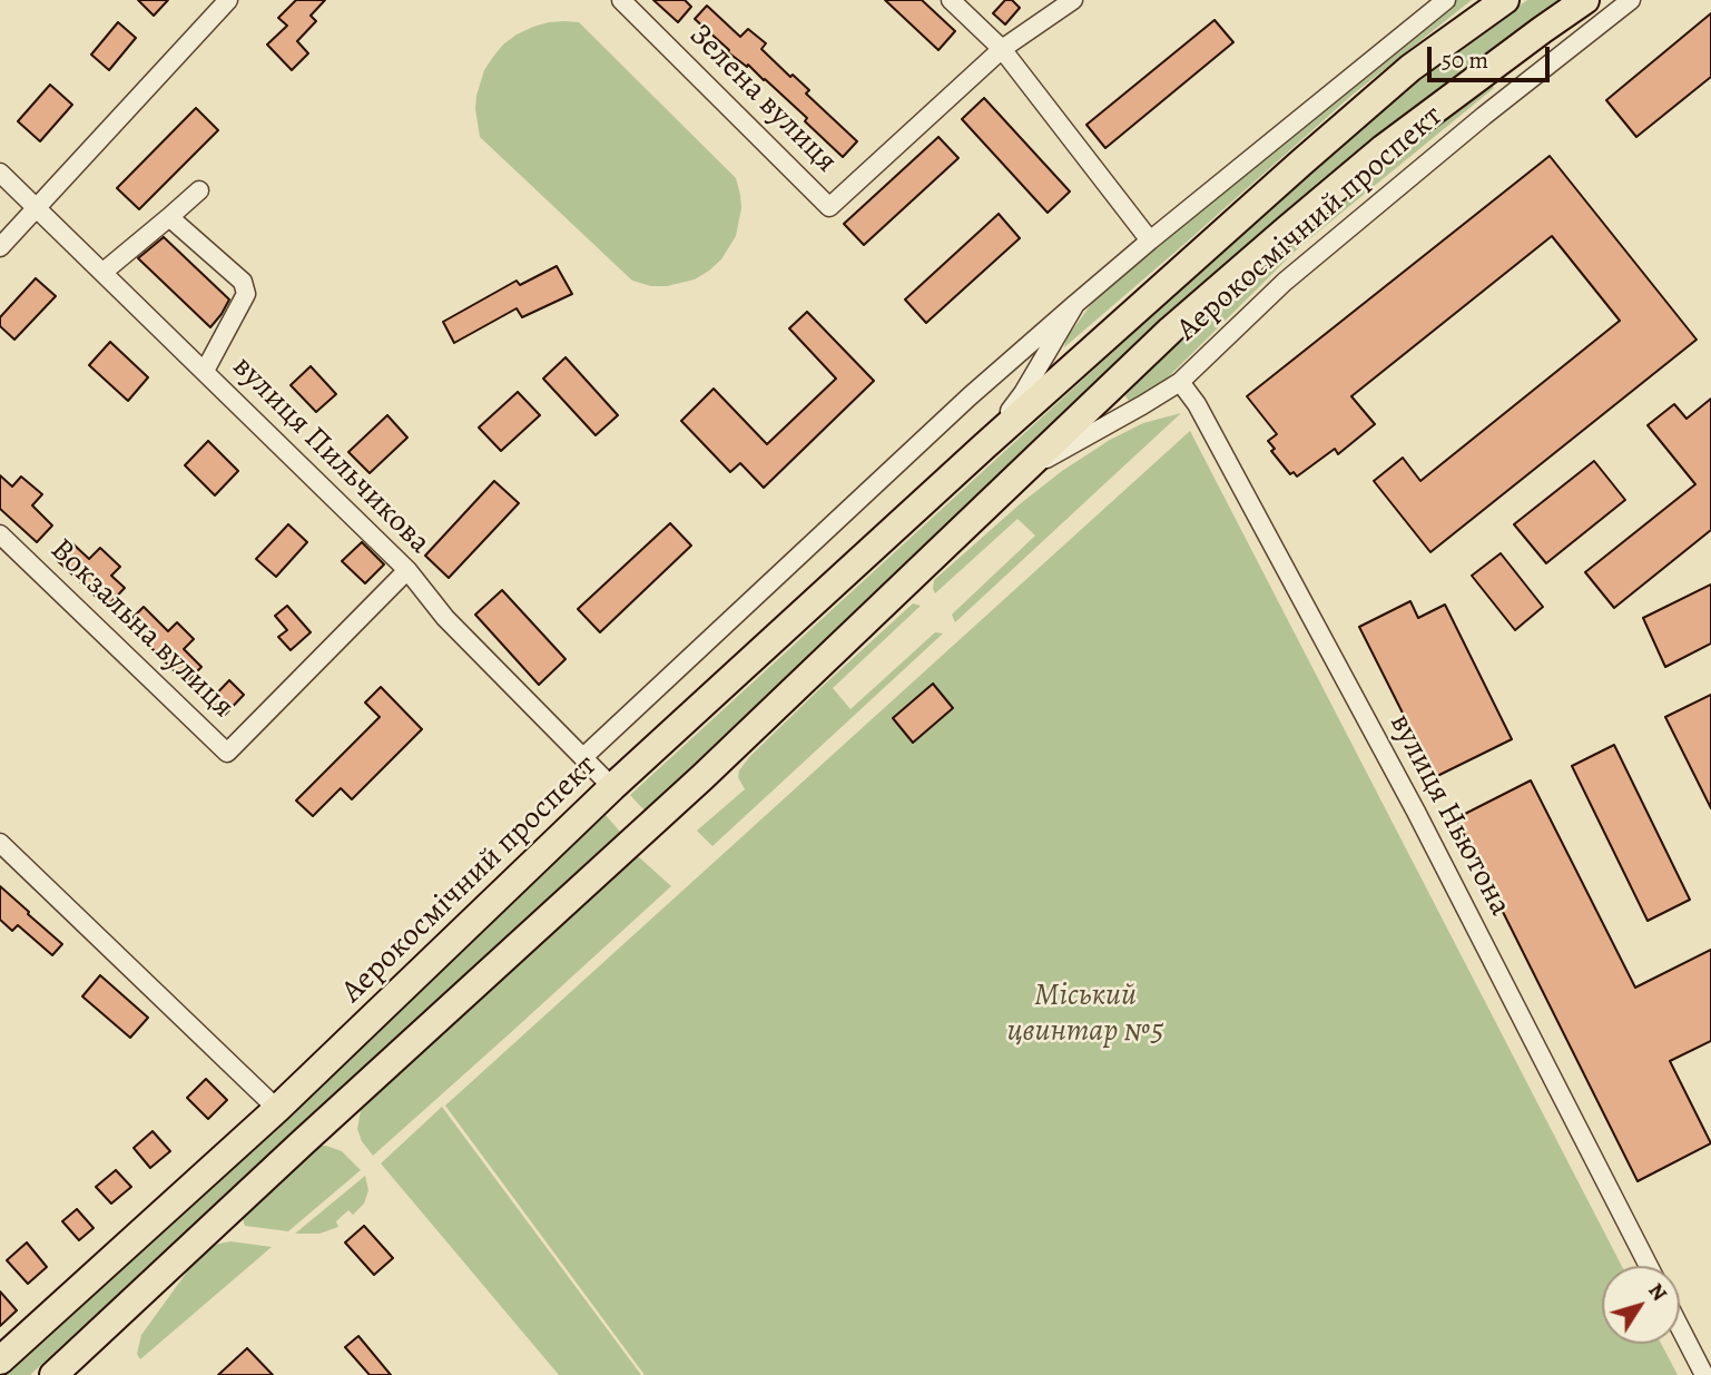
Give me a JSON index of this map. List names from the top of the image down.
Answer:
{
  "streets": {
    "main road": ["Аерокосмічний проспект"],
    "street": [
      "Зелена вулиця",
      "вулиця Пильчикова",
      "Вокзальна вулиця",
      "вулиця Ньютона"
    ]
  },
  "crossings": [
    ["Аерокосмічний проспект", "вулиця Пильчикова"],
    ["Аерокосмічний проспект", "вулиця Ньютона"],
    ["вулиця Пильчикова", "Вокзальна вулиця"]
  ],
  "parks": ["Міський цвинтар №5"],
  "scale_bar": "50 m",
  "north": "top right"
}
